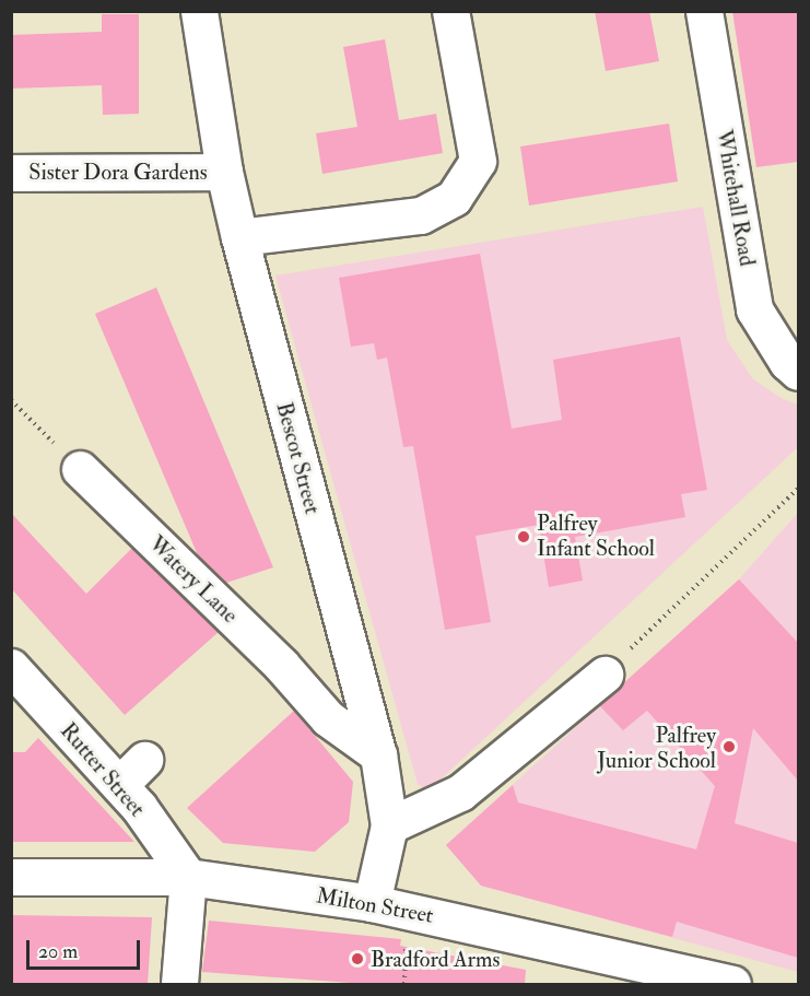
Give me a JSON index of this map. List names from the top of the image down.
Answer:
{
  "streets": {
    "street": [
      "Sister Dora Gardens",
      "Whitehall Road",
      "Bescot Street",
      "Watery Lane",
      "Rutter Street",
      "Milton Street"
    ]
  },
  "crossings": [
    ["Sister Dora Gardens", "Bescot Street"],
    ["Bescot Street", "Watery Lane"],
    ["Bescot Street", "Milton Street"],
    ["Rutter Street", "Milton Street"]
  ],
  "places": ["Palfrey Infant School", "Palfrey Junior School", "Bradford Arms"],
  "scale_bar": "20 m"
}
